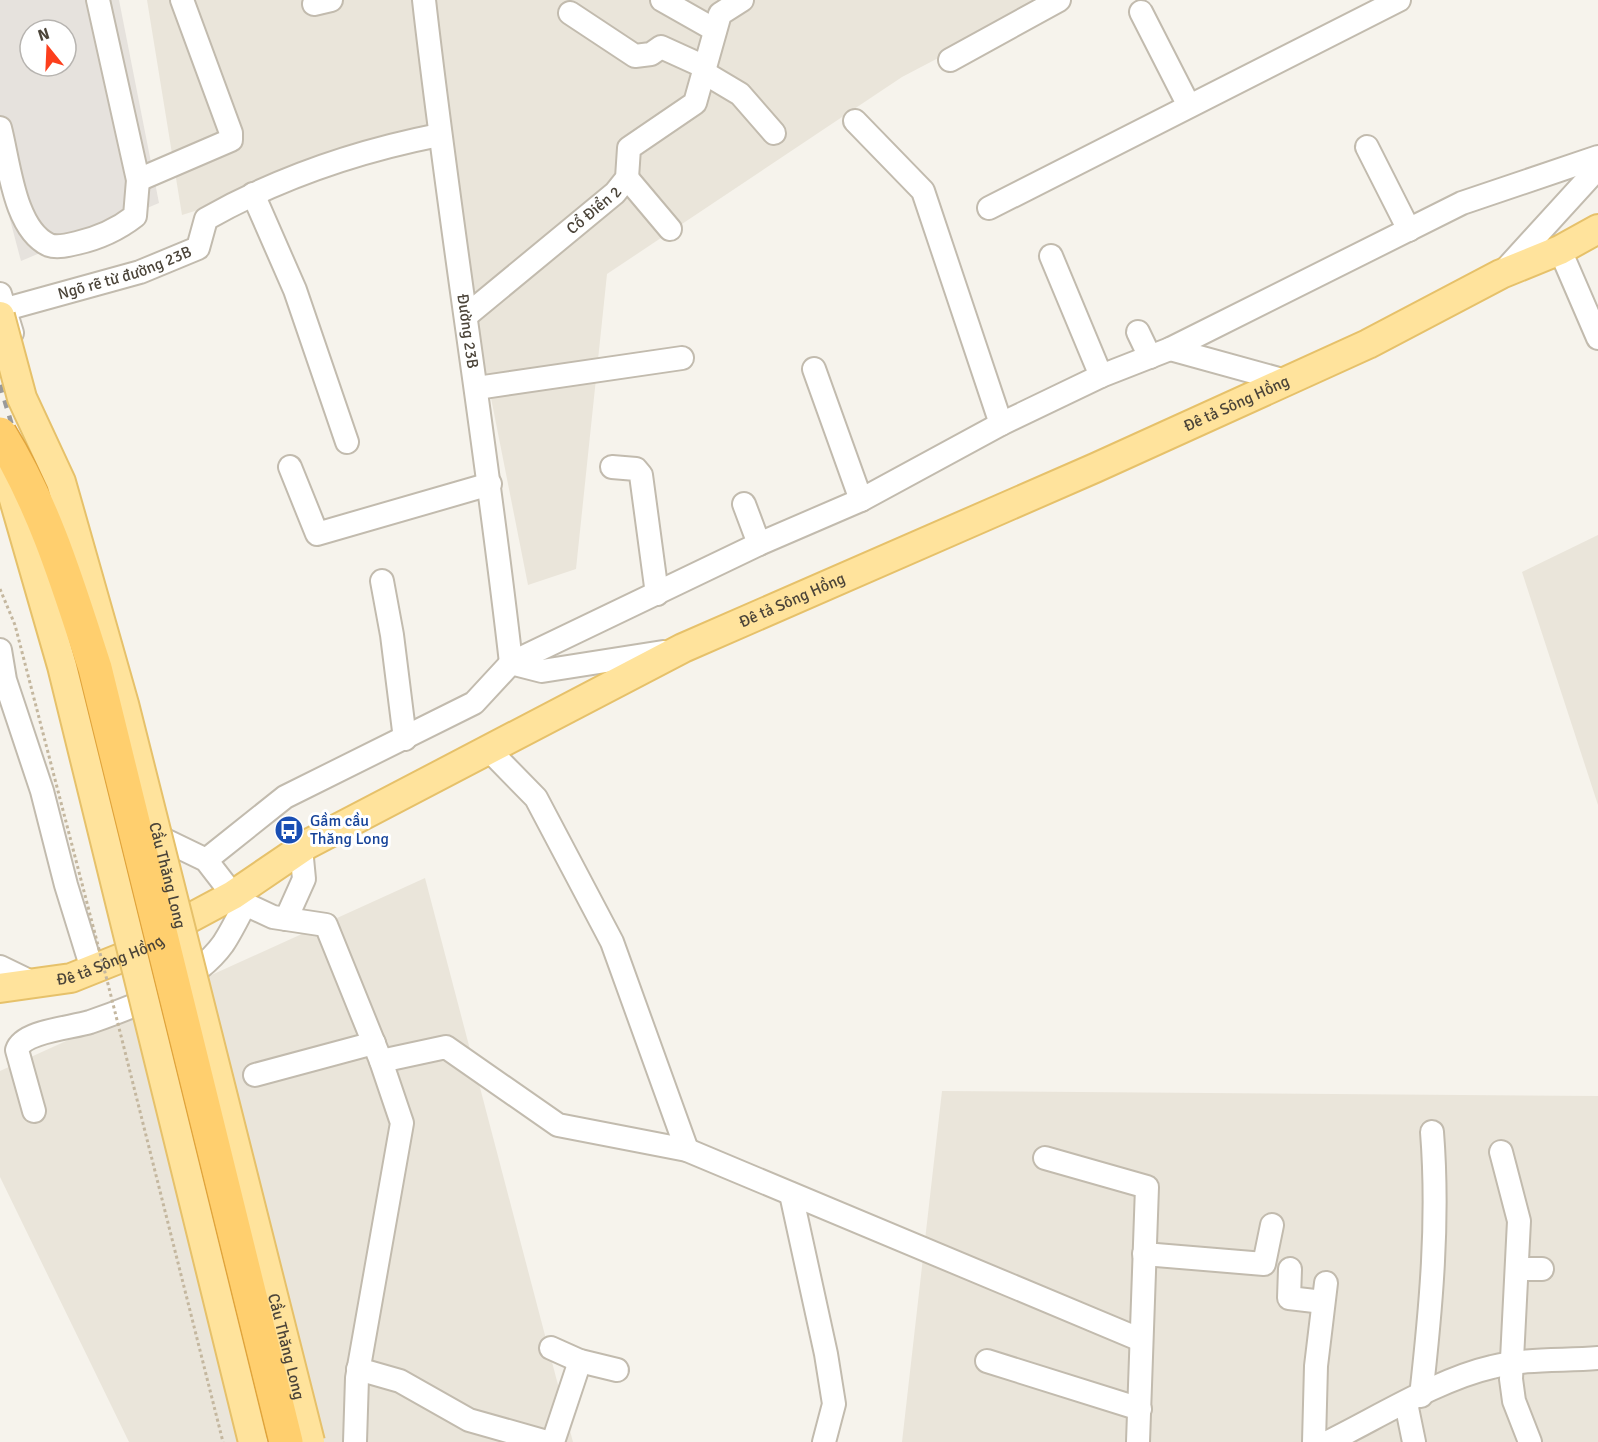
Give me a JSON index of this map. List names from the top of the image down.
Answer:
{
  "streets": {
    "highway": ["Cầu Thăng Long"],
    "main road": ["Đê tả Sông Hồng"],
    "street": ["Cổ Điển 2", "Ngõ rẽ từ đường 23B", "Đường 23B"]
  },
  "crossings": [
    ["Cổ Điển 2", "Đường 23B"],
    ["Ngõ rẽ từ đường 23B", "Đường 23B"],
    ["Ngõ rẽ từ đường 23B", "Cầu Thăng Long"]
  ],
  "places": {
    "bus stop": ["Gầm cầu Thăng Long"]
  },
  "north": "top"
}
